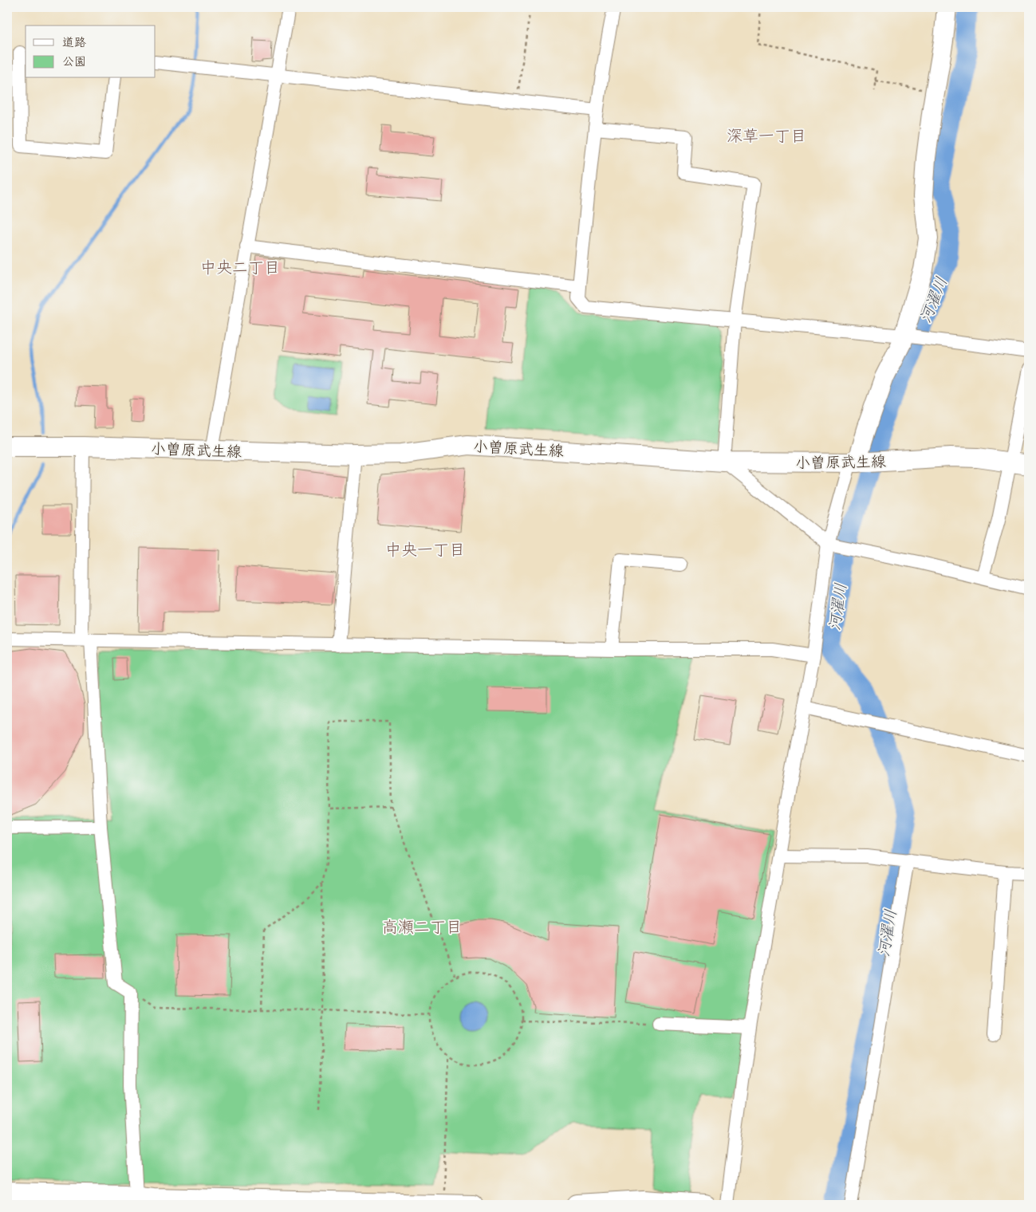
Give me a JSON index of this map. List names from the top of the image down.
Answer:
{
  "streets": {
    "main road": ["小曽原武生線"]
  },
  "districts": [
    "深草一丁目",
    "中央二丁目",
    "中央一丁目",
    "高瀬二丁目"
  ],
  "water": ["河濯川"],
  "legend": ["道路", "公園"]
}
